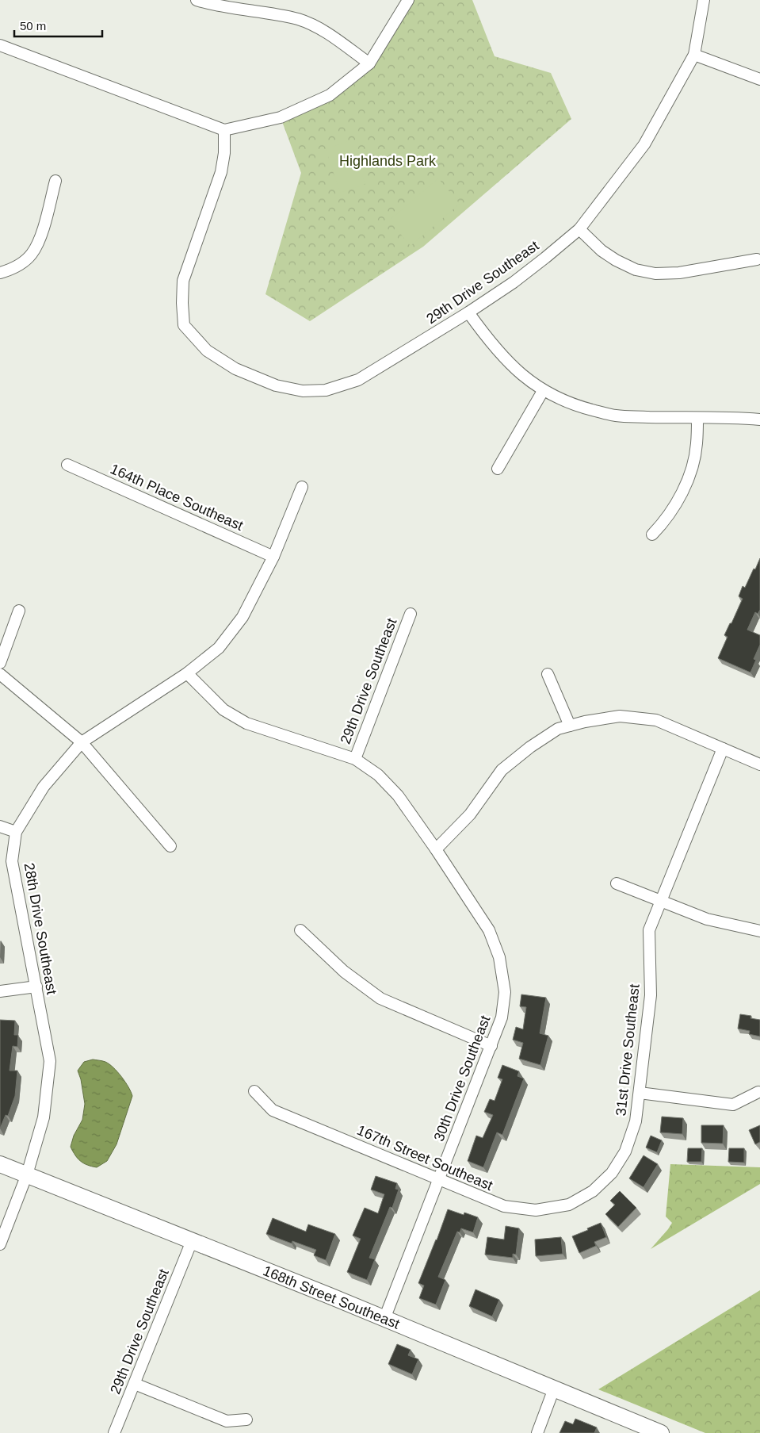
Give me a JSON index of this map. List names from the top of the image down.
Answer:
{
  "streets": {
    "street": [
      "29th Drive Southeast",
      "164th Place Southeast",
      "28th Drive Southeast",
      "31st Drive Southeast",
      "30th Drive Southeast",
      "167th Street Southeast",
      "168th Street Southeast"
    ]
  },
  "crossings": [
    ["29th Drive Southeast", "30th Drive Southeast"],
    ["29th Drive Southeast", "168th Street Southeast"],
    ["164th Place Southeast", "28th Drive Southeast"],
    ["28th Drive Southeast", "30th Drive Southeast"],
    ["28th Drive Southeast", "168th Street Southeast"],
    ["31st Drive Southeast", "167th Street Southeast"],
    ["30th Drive Southeast", "167th Street Southeast"],
    ["30th Drive Southeast", "168th Street Southeast"]
  ],
  "parks": ["Highlands Park"],
  "scale_bar": "50 m"
}
